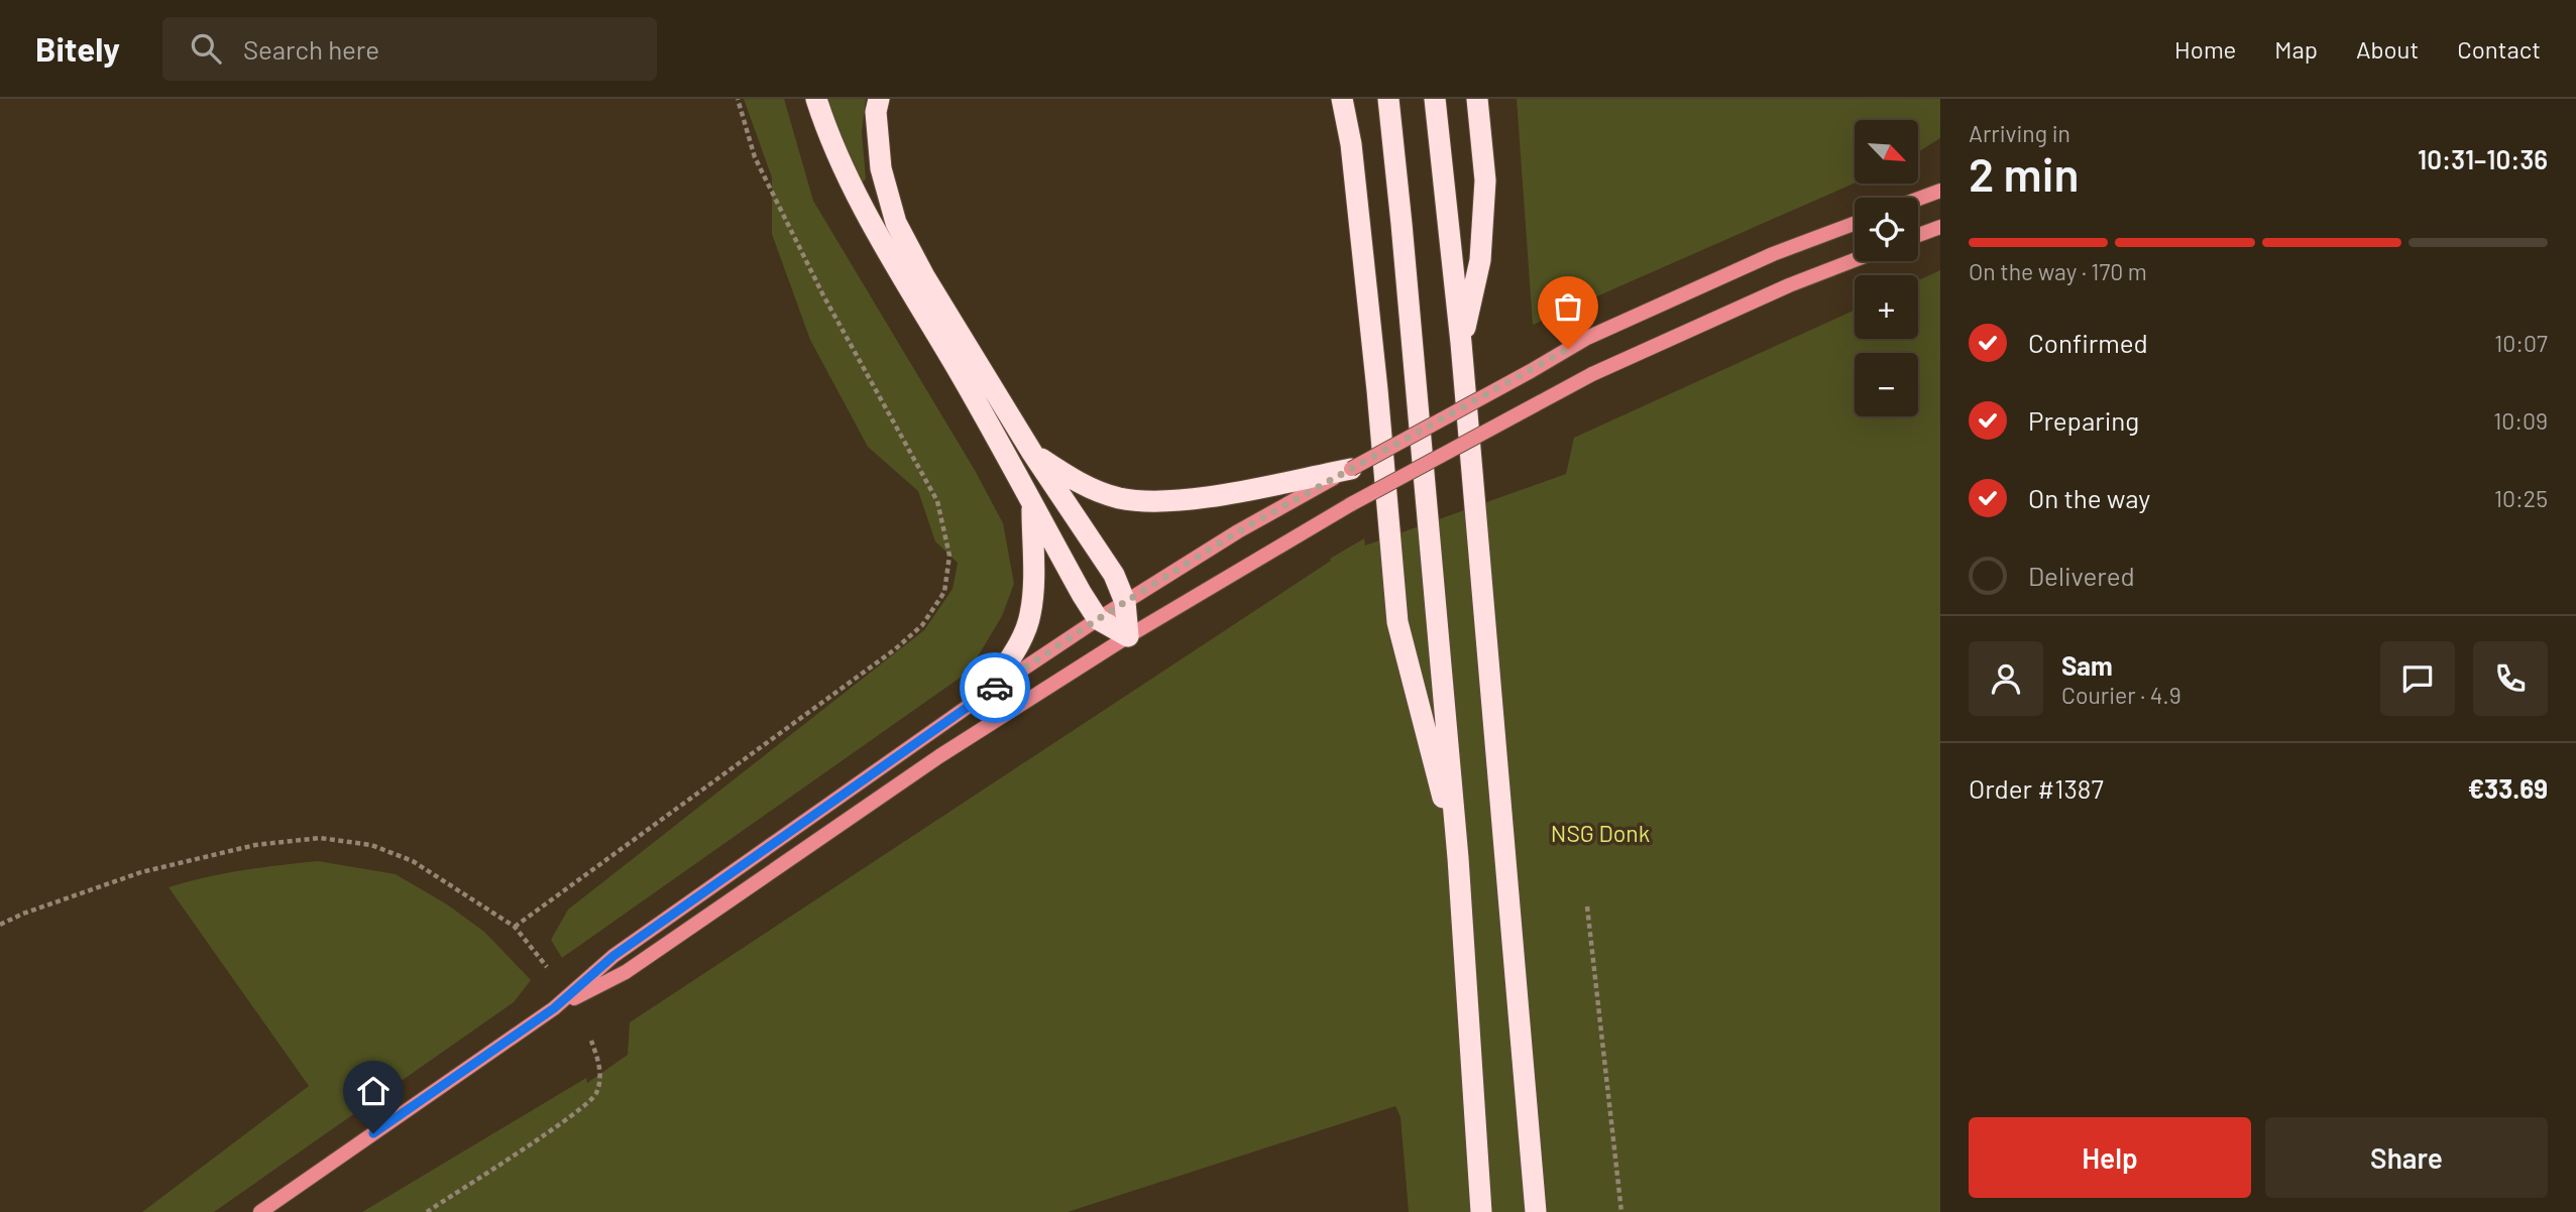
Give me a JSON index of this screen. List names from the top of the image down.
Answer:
{
  "parks": ["NSG Donk"],
  "north": "bottom right",
  "page": {
    "header": "Bitely",
    "search": "Search here",
    "nav": [
      "Home",
      "Map",
      "About",
      "Contact"
    ],
    "heading": ["2 min", "Arriving in", "10:31–10:36"],
    "panel": [
      "Sam",
      "Courier · 4.9",
      "Order #1387",
      "€33.69"
    ],
    "map_buttons": ["+", "−"],
    "bar": "On the way · 170 m",
    "list": [
      ["Confirmed", "10:07"],
      ["Preparing", "10:09"],
      ["On the way", "10:25"],
      "Delivered"
    ],
    "buttons": ["Help", "Share"]
  }
}
